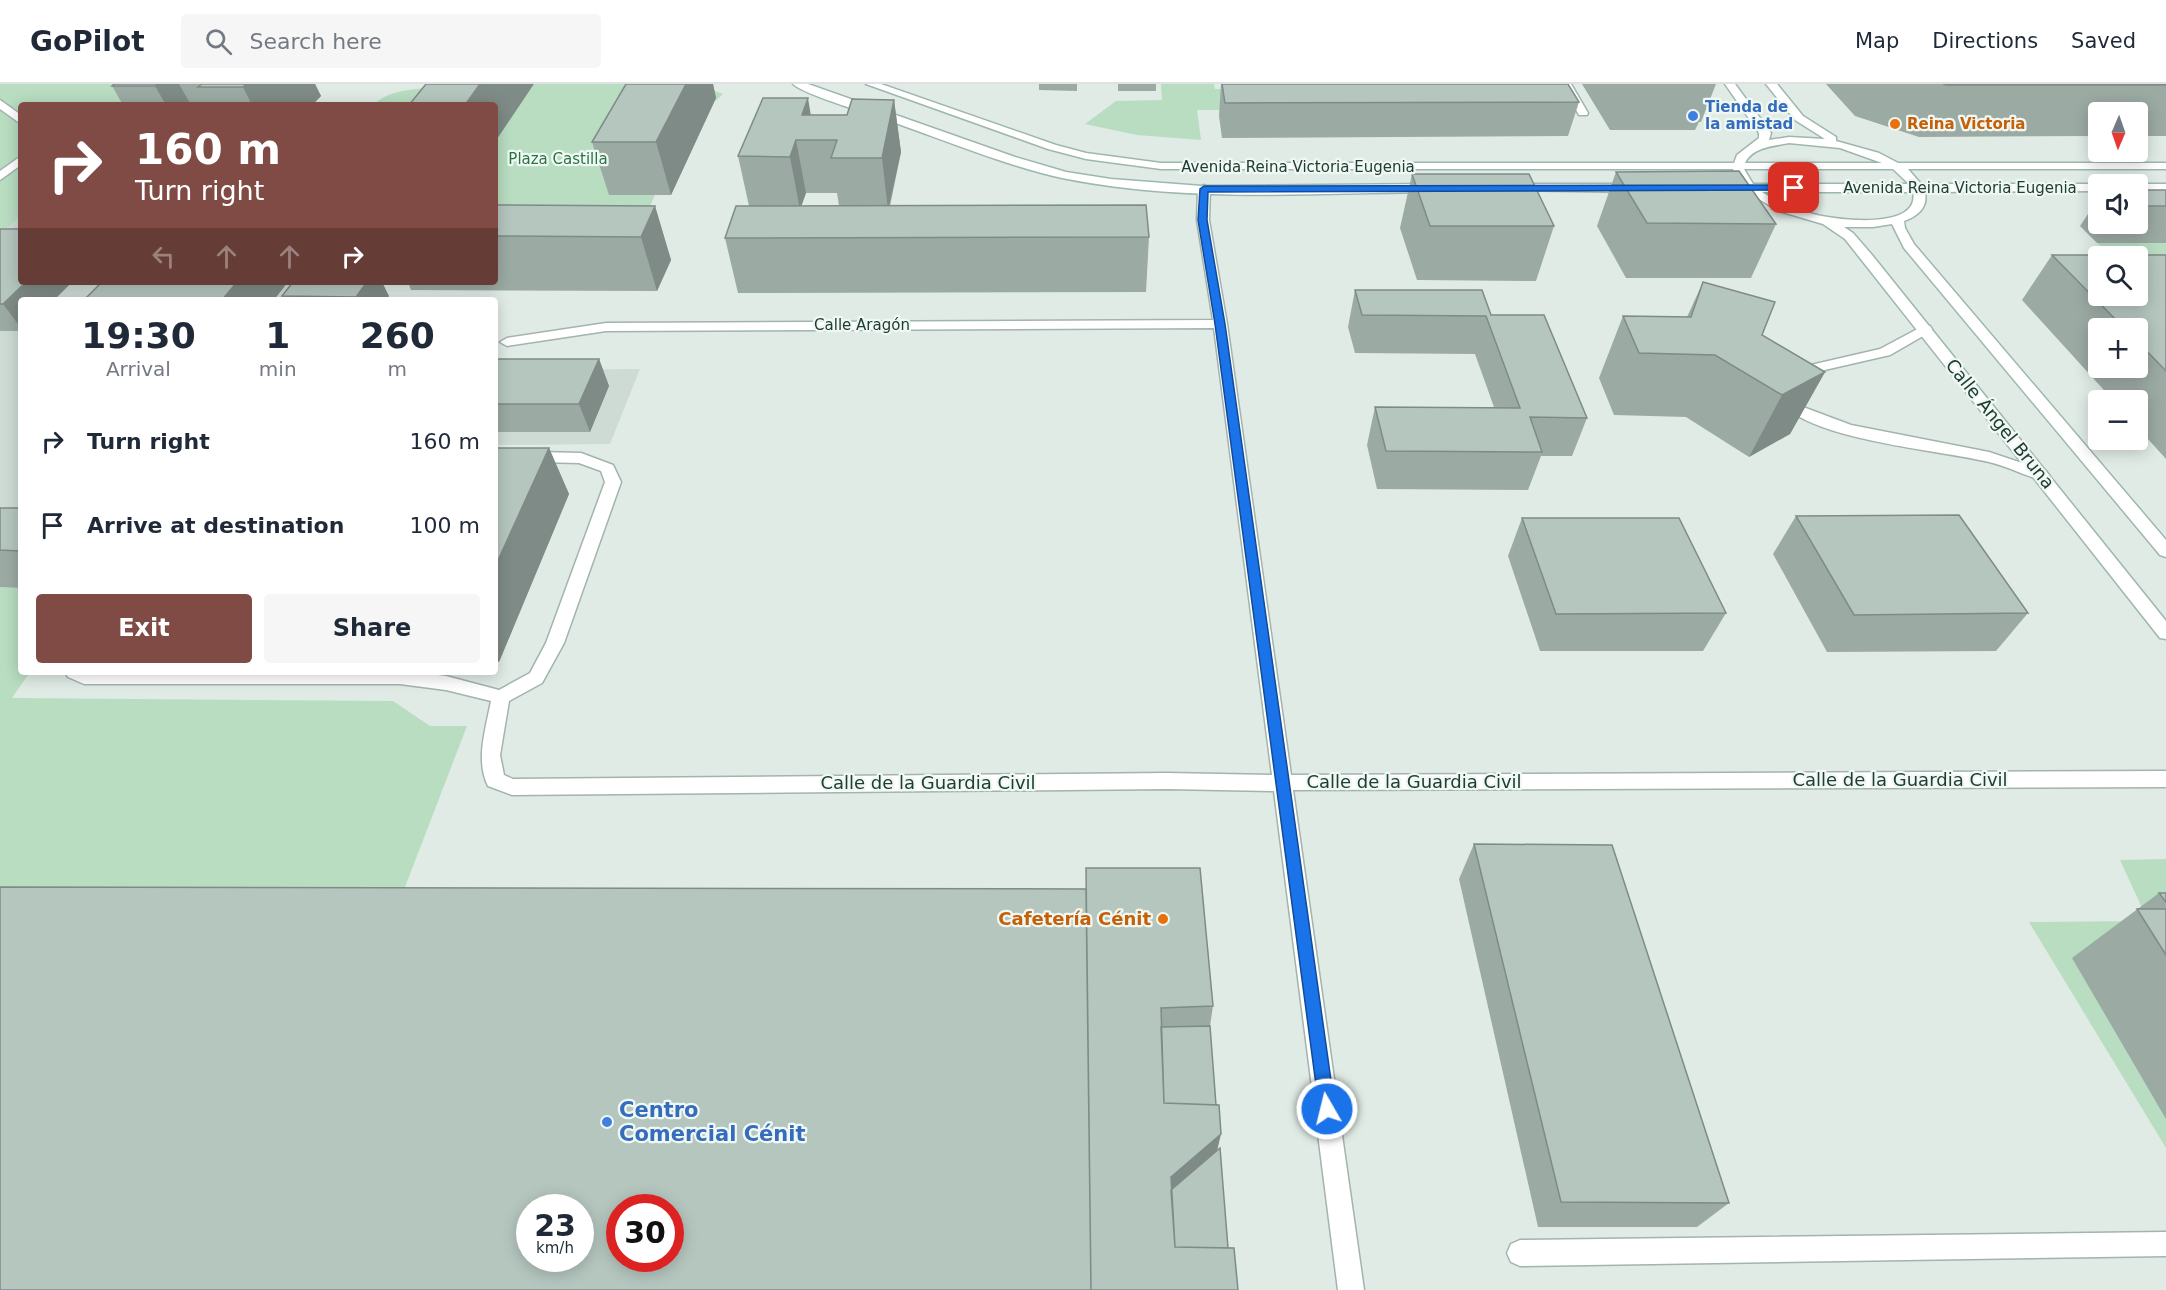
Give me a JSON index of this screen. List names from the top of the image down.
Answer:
{
  "streets": {
    "main road": [
      "Avenida Reina Victoria Eugenia",
      "Calle Aragón",
      "Calle Ángel Bruna",
      "Calle de la Guardia Civil"
    ]
  },
  "crossings": [
    ["Avenida Reina Victoria Eugenia", "Calle Ángel Bruna"]
  ],
  "parks": ["Plaza Castilla"],
  "places": [
    "Tienda de la amistad",
    "Reina Victoria",
    "Cafetería Cénit",
    "Centro Comercial Cénit"
  ],
  "north": "bottom",
  "page": {
    "header": "GoPilot",
    "search": "Search here",
    "nav": ["Map", "Directions", "Saved"],
    "map_buttons": ["+", "−"],
    "turn": ["160 m", "Turn right"],
    "eta": [
      "19:30",
      "Arrival",
      "1",
      "min",
      "260",
      "m"
    ],
    "list": [
      {
        "name": "Turn right",
        "value": "160 m"
      },
      {
        "name": "Arrive at destination",
        "value": "100 m"
      }
    ],
    "buttons": ["Exit", "Share"],
    "speed": "23 km/h",
    "limit": "30"
  }
}
